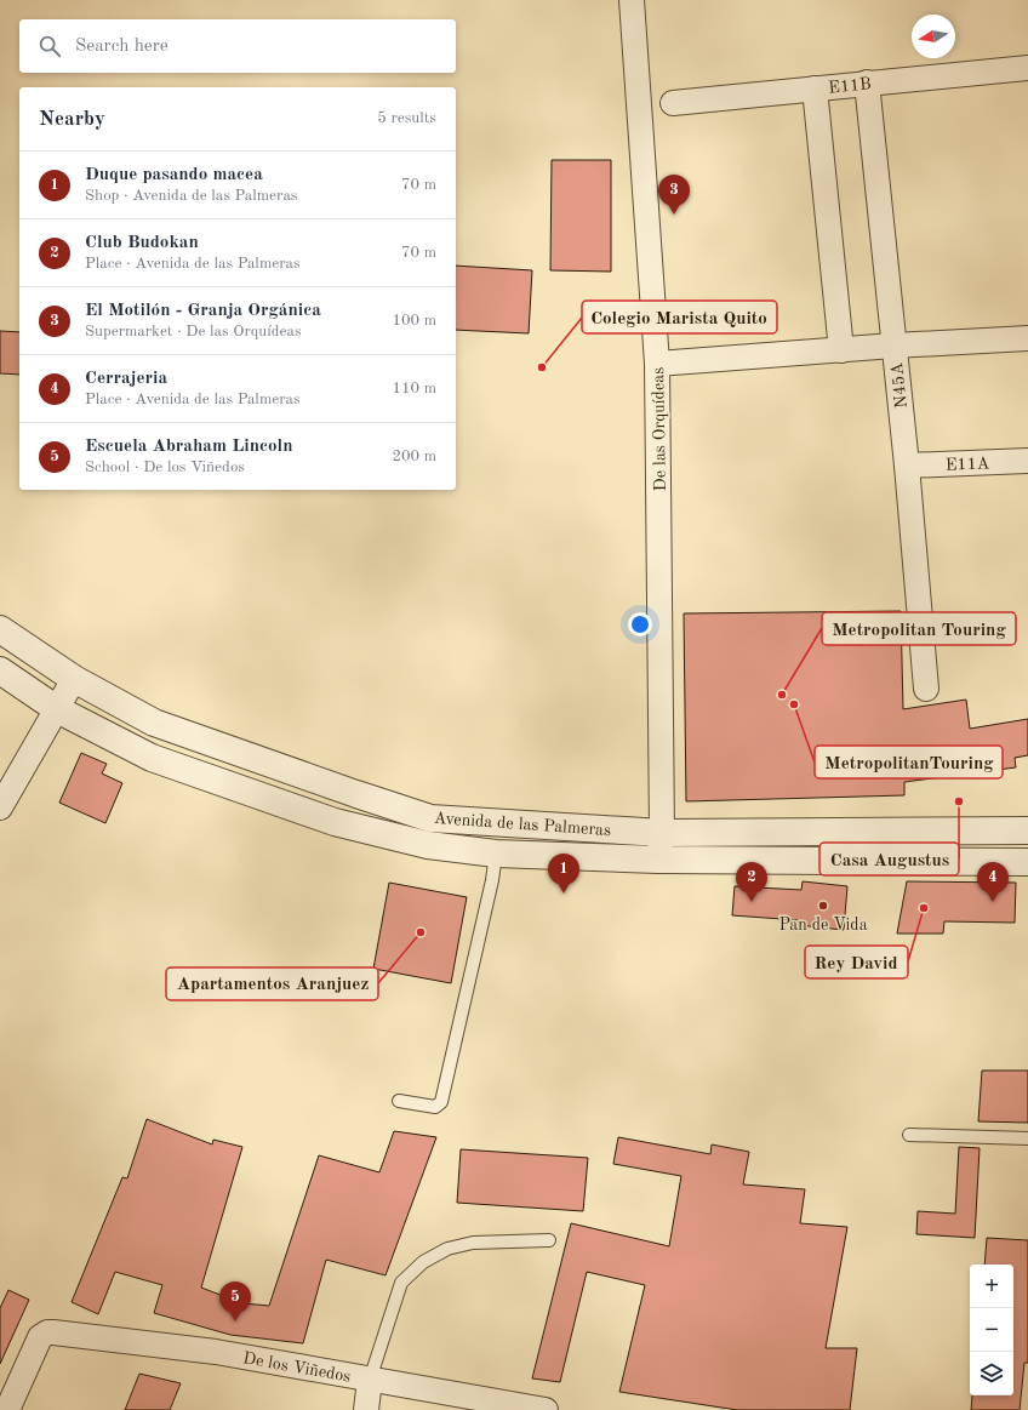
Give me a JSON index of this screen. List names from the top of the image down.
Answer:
{
  "streets": {
    "street": [
      "E11B",
      "N45A",
      "De las Orquídeas",
      "E11A",
      "Avenida de las Palmeras",
      "De los Viñedos"
    ]
  },
  "crossings": [
    ["E11B", "N45A"],
    ["N45A", "E11A"],
    ["De las Orquídeas", "Avenida de las Palmeras"]
  ],
  "places": [
    "Colegio Marista Quito",
    "Metropolitan Touring",
    "MetropolitanTouring",
    "Casa Augustus",
    "Pan de Vida",
    "Rey David",
    "Apartamentos Aranjuez"
  ],
  "north": "left",
  "page": {
    "search": "Search here",
    "heading": ["Nearby", "5 results"],
    "list": [
      {
        "mark": "1",
        "name": "Duque pasando macea",
        "note": "Shop · Avenida de las Palmeras",
        "value": "70 m"
      },
      {
        "mark": "2",
        "name": "Club Budokan",
        "note": "Place · Avenida de las Palmeras",
        "value": "70 m"
      },
      {
        "mark": "3",
        "name": "El Motilón - Granja Orgánica",
        "note": "Supermarket · De las Orquídeas",
        "value": "100 m"
      },
      {
        "mark": "4",
        "name": "Cerrajeria",
        "note": "Place · Avenida de las Palmeras",
        "value": "110 m"
      },
      {
        "mark": "5",
        "name": "Escuela Abraham Lincoln",
        "note": "School · De los Viñedos",
        "value": "200 m"
      }
    ],
    "pins": [
      "3",
      "1",
      "2",
      "4",
      "5"
    ],
    "map_buttons": ["+", "−"]
  }
}
